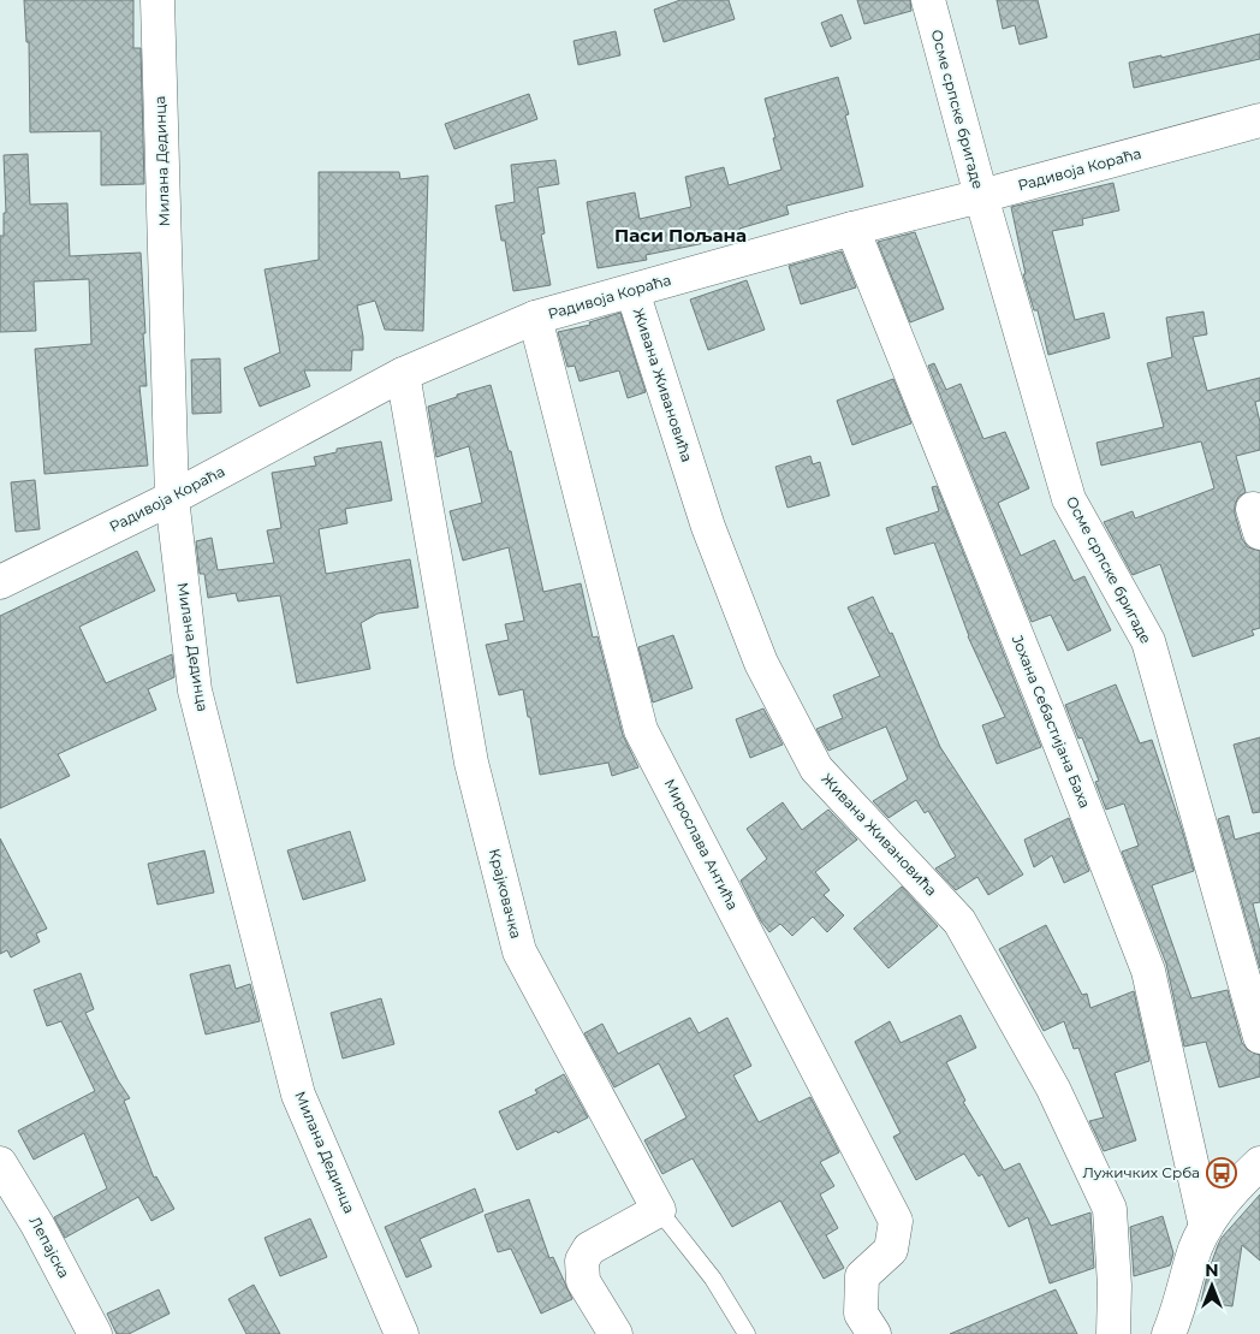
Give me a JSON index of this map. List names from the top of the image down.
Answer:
{
  "streets": {
    "street": [
      "Осме српске бригаде",
      "Милана Дединца",
      "Радивоја Кораћа",
      "Живана Живановића",
      "Јохана Себастијана Баха",
      "Мирослава Антића",
      "Крајковачка",
      "Лепајска"
    ]
  },
  "crossings": [
    ["Осме српске бригаде", "Радивоја Кораћа"],
    ["Милана Дединца", "Радивоја Кораћа"],
    ["Радивоја Кораћа", "Живана Живановића"],
    ["Радивоја Кораћа", "Јохана Себастијана Баха"],
    ["Радивоја Кораћа", "Мирослава Антића"],
    ["Радивоја Кораћа", "Крајковачка"]
  ],
  "districts": ["Паси Пољана"],
  "places": {
    "bus stop": ["Лужичких Срба"]
  },
  "north": "top"
}
